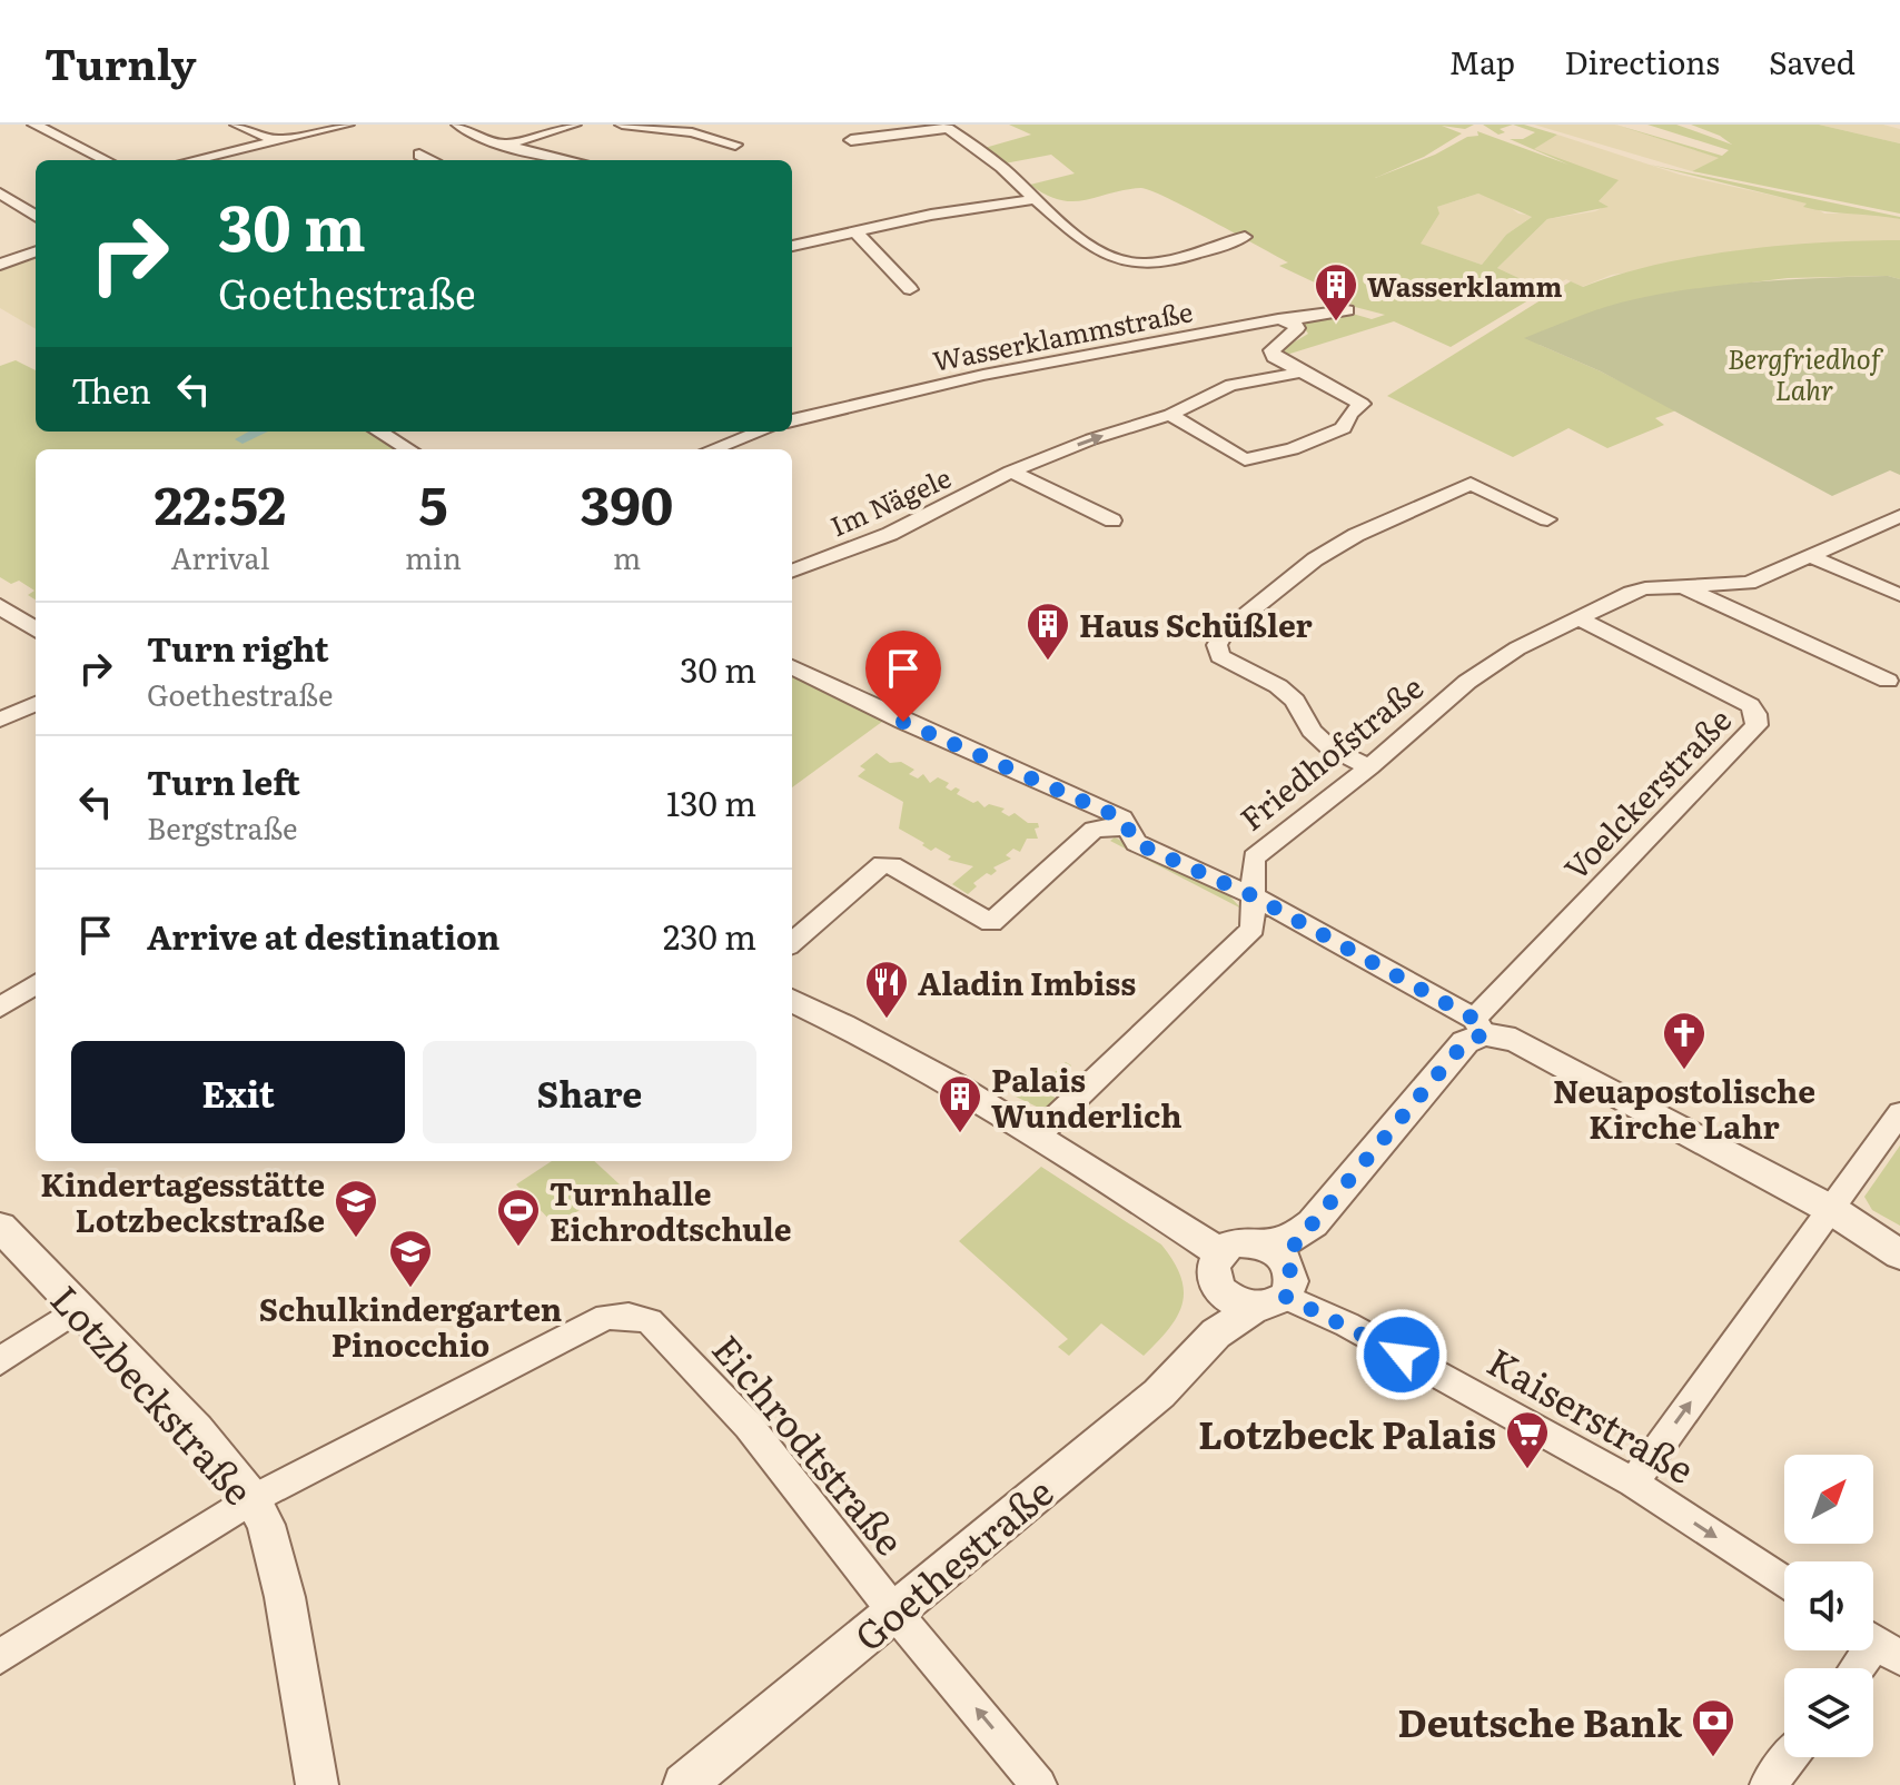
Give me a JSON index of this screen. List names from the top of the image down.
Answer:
{
  "streets": {
    "street": [
      "Wasserklammstraße",
      "Im Nägele",
      "Friedhofstraße",
      "Voelckerstraße",
      "Lotzbeckstraße",
      "Kaiserstraße",
      "Eichrodtstraße",
      "Goethestraße"
    ]
  },
  "crossings": [
    ["Friedhofstraße", "Voelckerstraße"],
    ["Lotzbeckstraße", "Eichrodtstraße"],
    ["Kaiserstraße", "Goethestraße"],
    ["Eichrodtstraße", "Goethestraße"]
  ],
  "parks": ["Bergfriedhof Lahr"],
  "places": {
    "building": ["Wasserklamm", "Haus Schüßler", "Palais Wunderlich"],
    "restaurant": ["Aladin Imbiss"],
    "church": ["Neuapostolische Kirche Lahr"],
    "school or university": ["Kindertagesstätte Lotzbeckstraße", "Schulkindergarten Pinocchio"],
    "sports": ["Turnhalle Eichrodtschule"],
    "supermarket": ["Lotzbeck Palais"],
    "bank": ["Deutsche Bank"]
  },
  "north": "top right",
  "page": {
    "header": "Turnly",
    "nav": ["Map", "Directions", "Saved"],
    "turn": ["30 m", "Goethestraße"],
    "then": "Then",
    "eta": [
      "22:52",
      "Arrival",
      "5",
      "min",
      "390",
      "m"
    ],
    "list": [
      {
        "name": "Turn right",
        "note": "Goethestraße",
        "value": "30 m"
      },
      {
        "name": "Turn left",
        "note": "Bergstraße",
        "value": "130 m"
      },
      {
        "name": "Arrive at destination",
        "value": "230 m"
      }
    ],
    "buttons": ["Exit", "Share"]
  }
}
